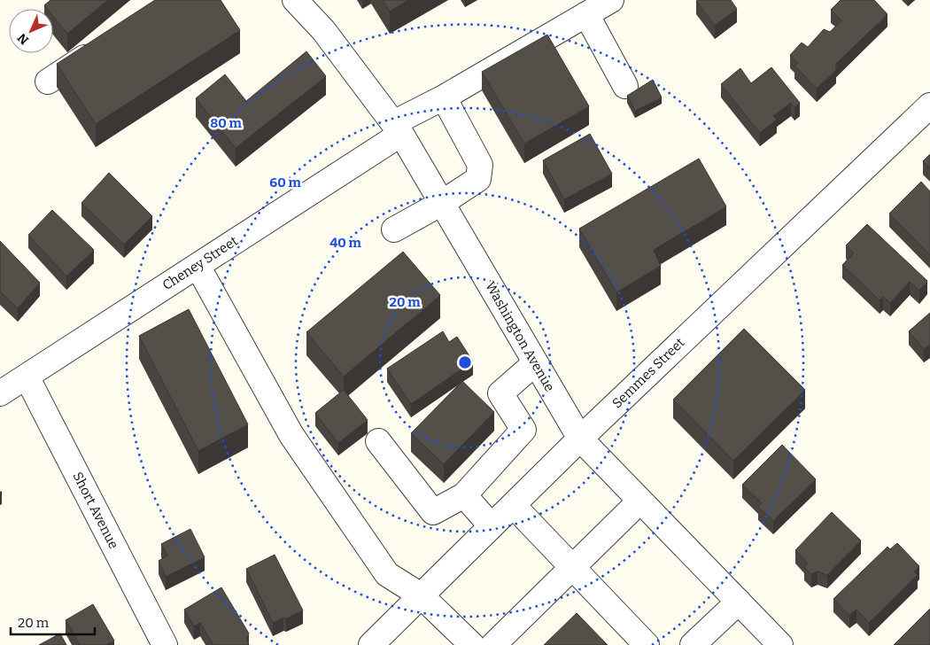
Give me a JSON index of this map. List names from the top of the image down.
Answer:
{
  "streets": {
    "street": [
      "Cheney Street",
      "Washington Avenue",
      "Semmes Street",
      "Short Avenue"
    ]
  },
  "crossings": [
    ["Cheney Street", "Washington Avenue"],
    ["Cheney Street", "Short Avenue"],
    ["Washington Avenue", "Semmes Street"]
  ],
  "scale_bar": "20 m",
  "north": "bottom left",
  "rings": [
    "80 m",
    "60 m",
    "40 m",
    "20 m"
  ]
}
